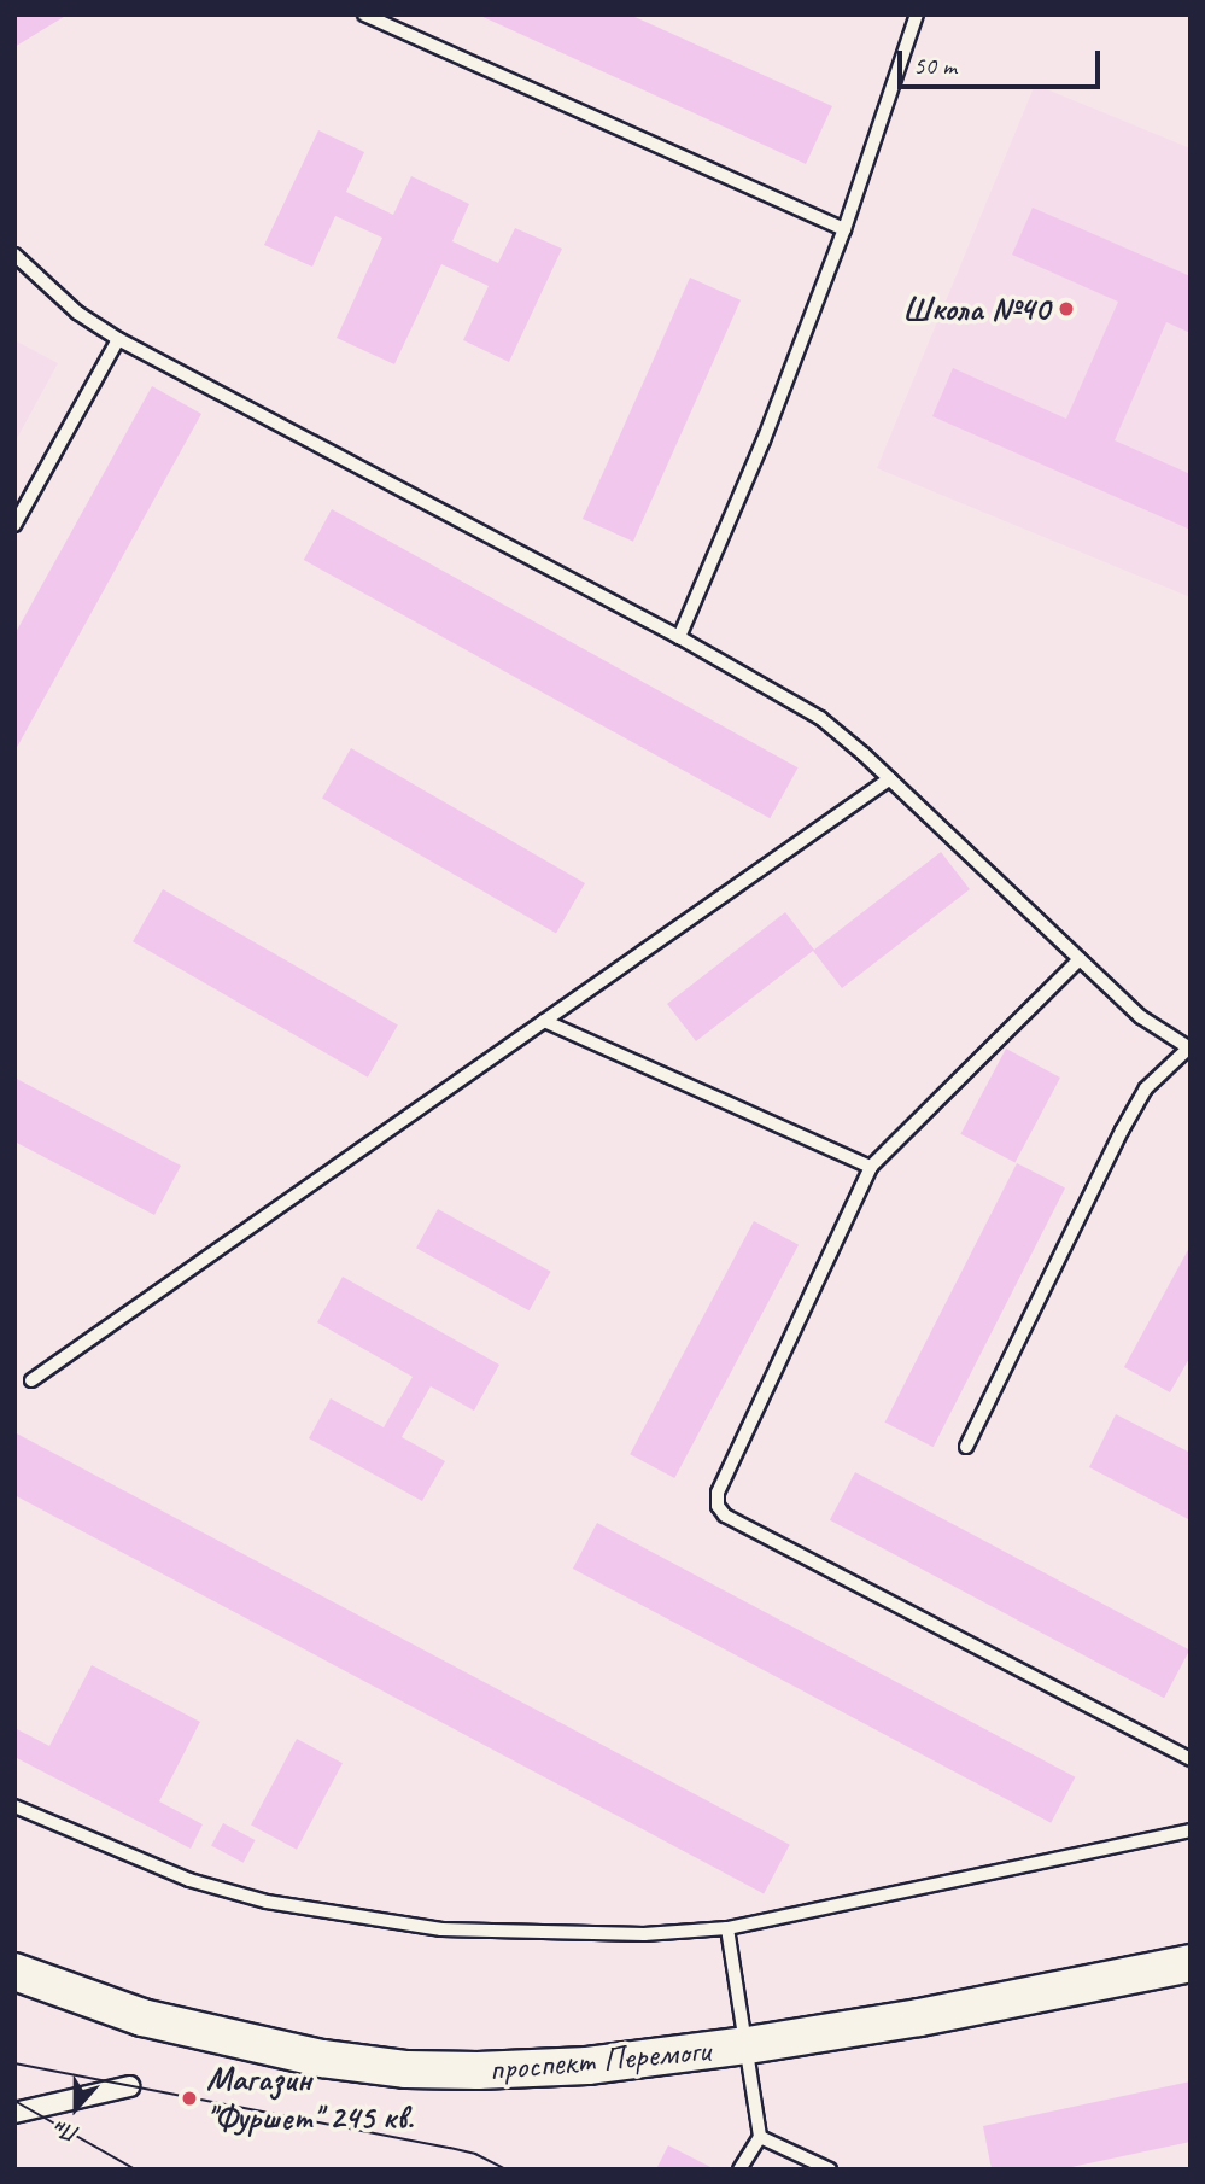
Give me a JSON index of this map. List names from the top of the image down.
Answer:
{
  "streets": {
    "main road": ["проспект Перемоги"]
  },
  "places": ["Школа №40", "Магазин \"Фуршет\" 245 кв."],
  "scale_bar": "50 m",
  "north": "bottom"
}
